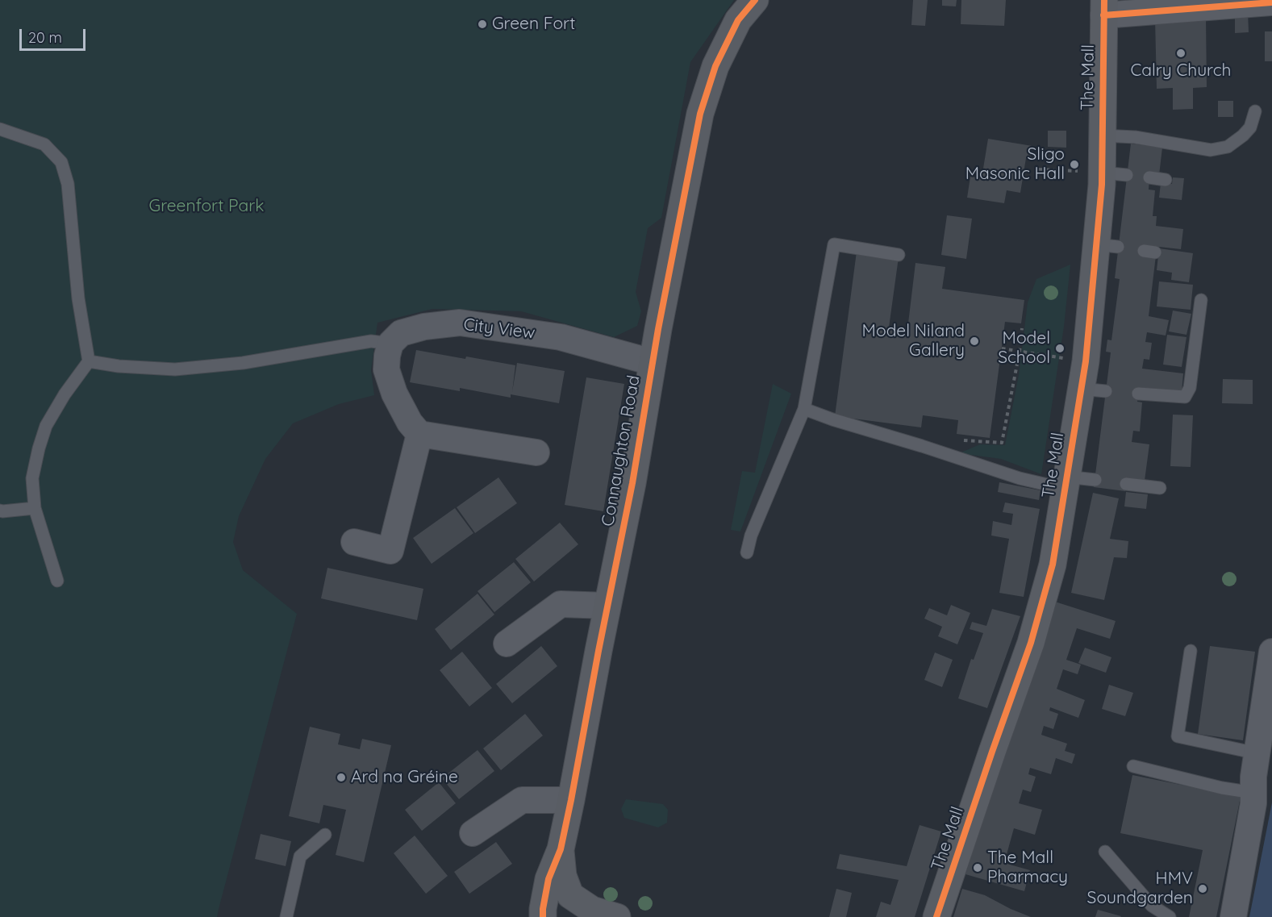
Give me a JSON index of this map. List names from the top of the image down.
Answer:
{
  "streets": {
    "main road": ["The Mall", "Connaughton Road"],
    "street": ["City View"]
  },
  "crossings": [
    ["City View", "Connaughton Road"]
  ],
  "parks": ["Greenfort Park"],
  "places": [
    "Green Fort",
    "Calry Church",
    "Sligo Masonic Hall",
    "Model Niland Gallery",
    "Model School",
    "Ard na Gréine",
    "The Mall Pharmacy",
    "HMV Soundgarden"
  ],
  "scale_bar": "20 m"
}
